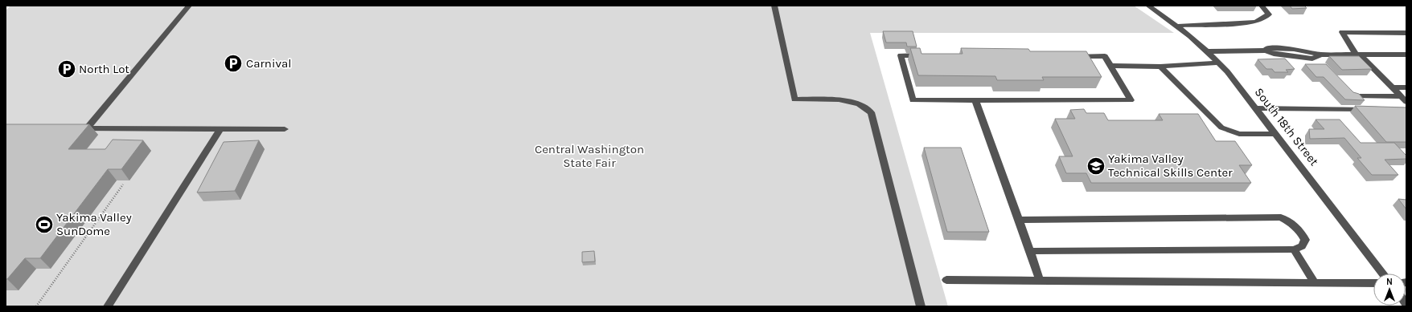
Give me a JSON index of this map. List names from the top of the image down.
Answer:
{
  "streets": {
    "street": ["South 18th Street"]
  },
  "parks": ["Central Washington State Fair"],
  "places": {
    "parking": ["Carnival", "North Lot"],
    "school or university": ["Yakima Valley Technical Skills Center"],
    "sports": ["Yakima Valley SunDome"]
  },
  "north": "top"
}
